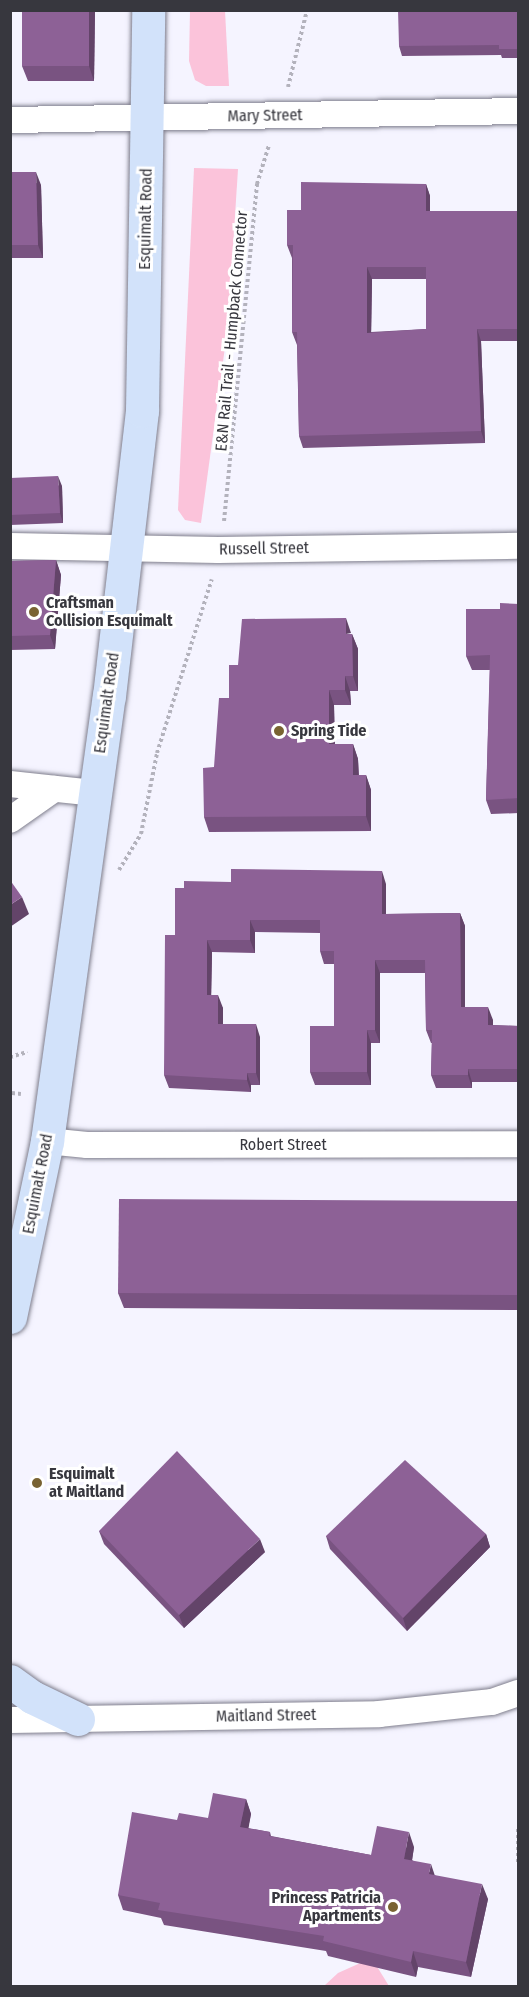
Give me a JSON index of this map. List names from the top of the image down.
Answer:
{
  "streets": {
    "main road": ["Esquimalt Road"],
    "street": [
      "Mary Street",
      "Russell Street",
      "Robert Street",
      "Maitland Street"
    ],
    "path": ["E&N Rail Trail - Humpback Connector"]
  },
  "crossings": [
    ["Mary Street", "Esquimalt Road"],
    ["Esquimalt Road", "Russell Street"],
    ["Esquimalt Road", "Robert Street"]
  ],
  "places": [
    "Craftsman Collision Esquimalt",
    "Spring Tide",
    "Esquimalt at Maitland",
    "Princess Patricia Apartments"
  ]
}
